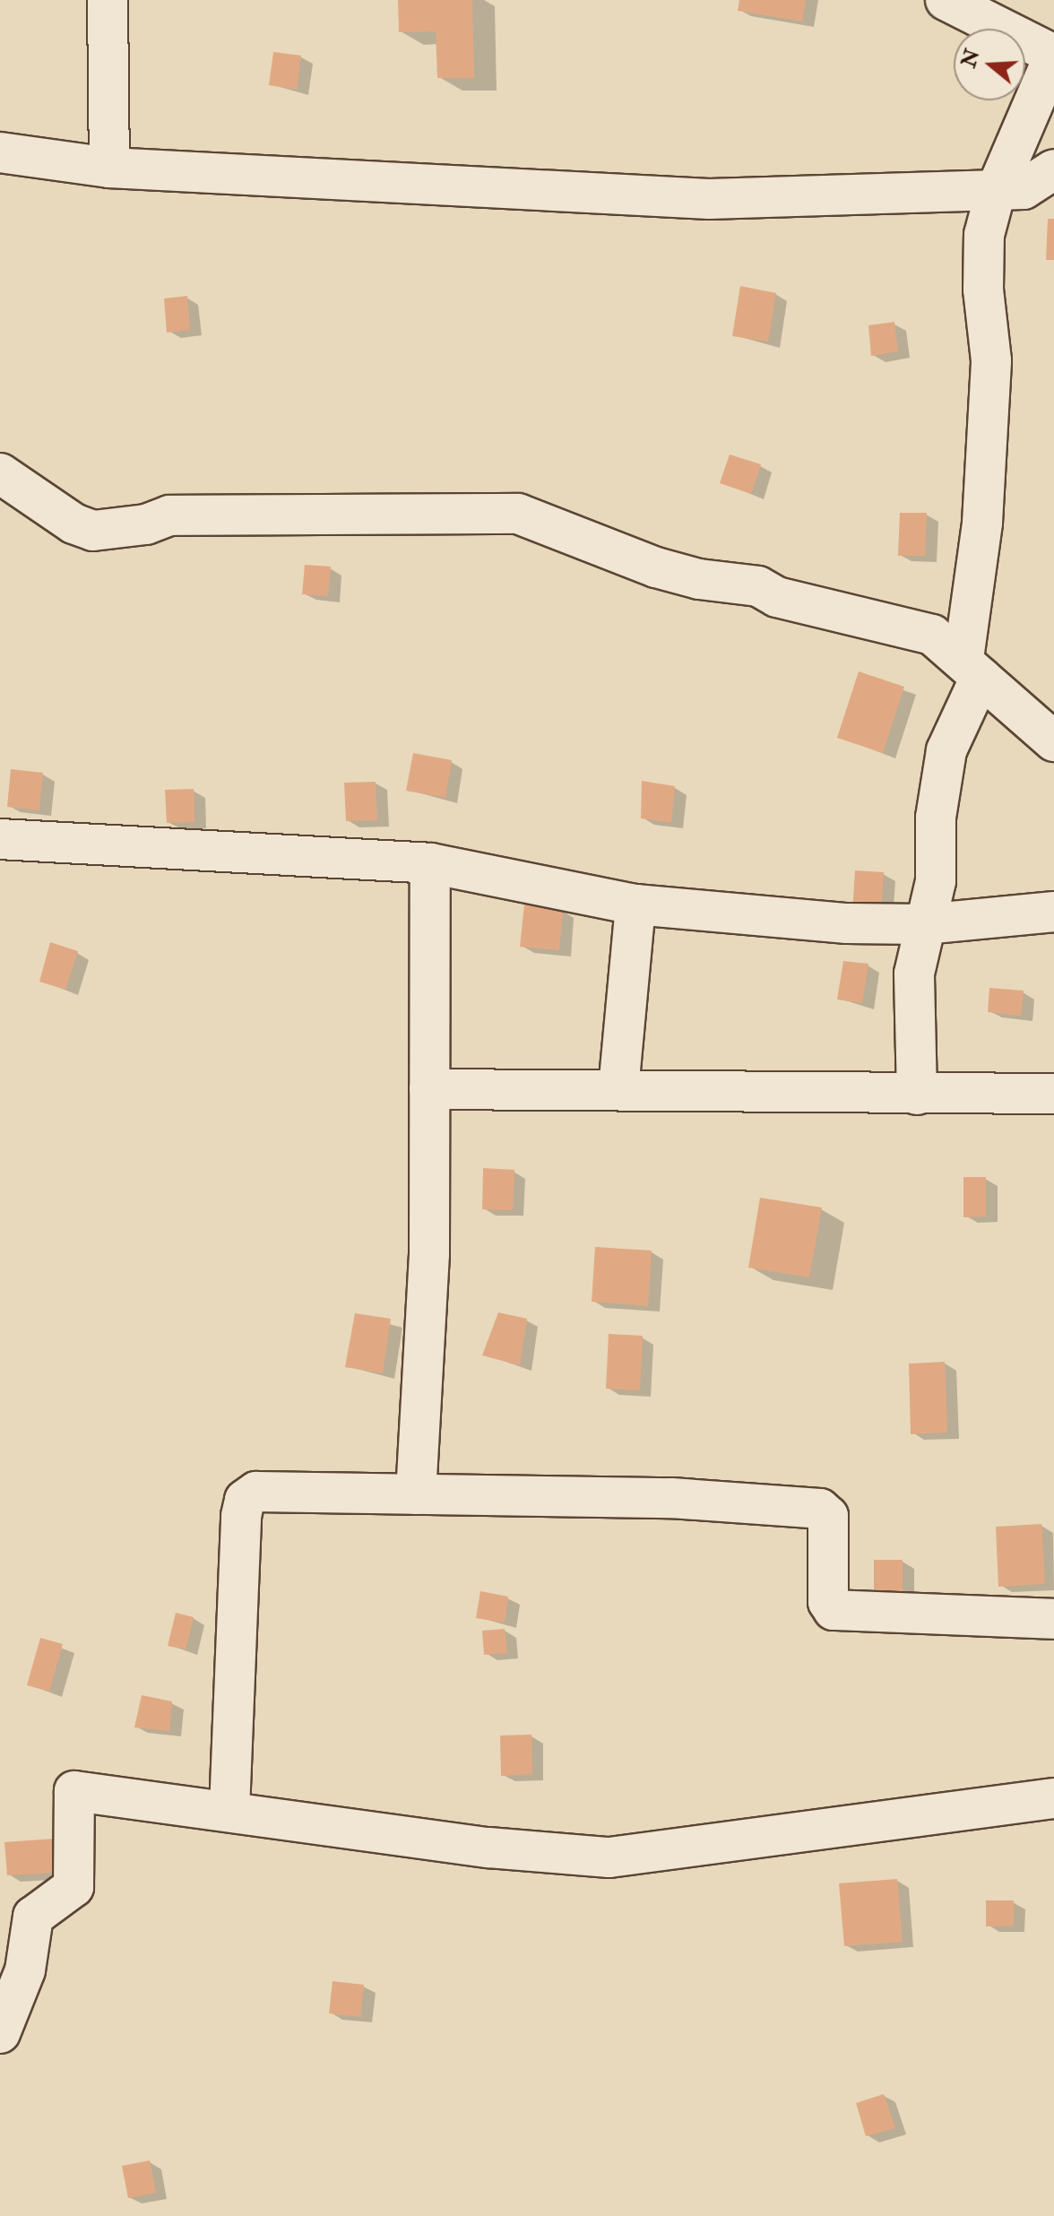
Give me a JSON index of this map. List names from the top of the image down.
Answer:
{
  "north": "left"
}
